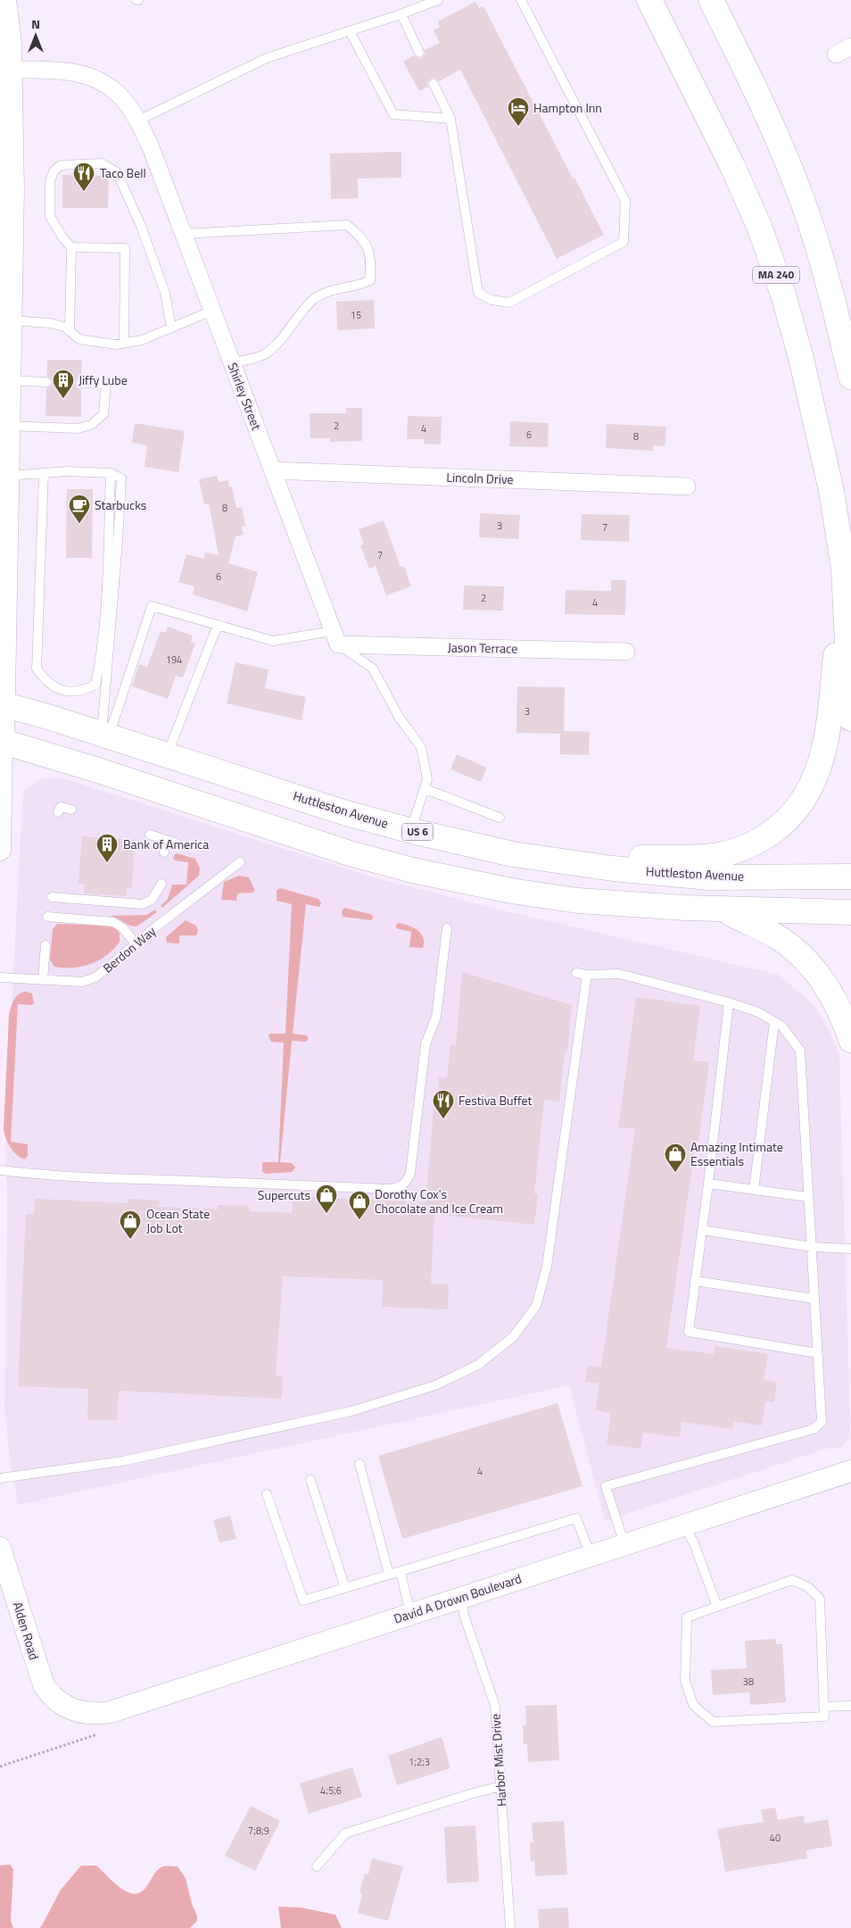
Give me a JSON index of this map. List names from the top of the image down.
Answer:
{
  "streets": {
    "main road": ["MA 240", "Huttleston Avenue", "US 6"],
    "street": [
      "Shirley Street",
      "Lincoln Drive",
      "Jason Terrace",
      "David A Drown Boulevard",
      "Alden Road"
    ],
    "lane": ["Berdon Way", "Harbor Mist Drive"]
  },
  "crossings": [
    ["Shirley Street", "Lincoln Drive"],
    ["Shirley Street", "Jason Terrace"],
    ["David A Drown Boulevard", "Alden Road"],
    ["David A Drown Boulevard", "Harbor Mist Drive"]
  ],
  "places": {
    "hotel": ["Hampton Inn"],
    "restaurant": ["Taco Bell", "Festiva Buffet"],
    "building": ["Jiffy Lube", "Bank of America"],
    "cafe": ["Starbucks"],
    "shop": [
      "Amazing Intimate Essentials",
      "Supercuts",
      "Dorothy Cox's Chocolate and Ice Cream",
      "Ocean State Job Lot"
    ]
  },
  "house_numbers": [
    "15",
    "2",
    "4",
    "6",
    "8",
    "8",
    "3",
    "7",
    "7",
    "6",
    "2",
    "4",
    "194",
    "3",
    "4",
    "38",
    "1;2;3",
    "4;5;6",
    "7;8;9",
    "40"
  ],
  "north": "top"
}
